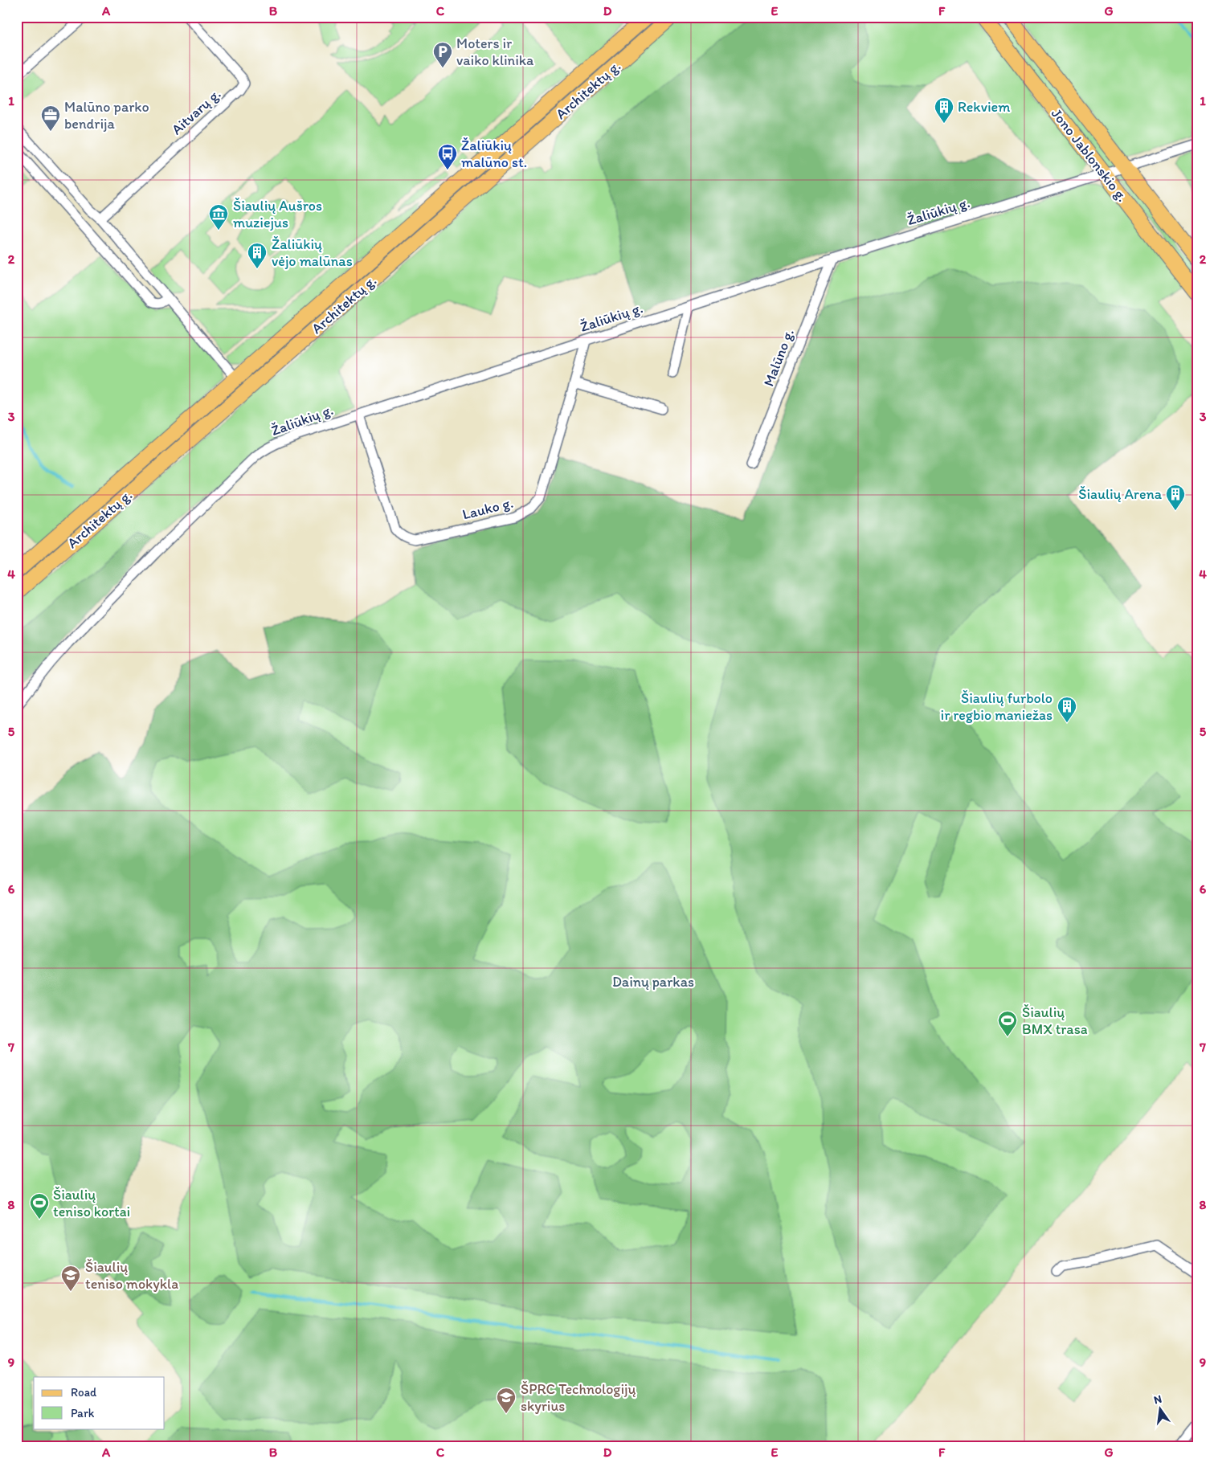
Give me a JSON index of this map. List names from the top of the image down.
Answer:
{
  "streets": {
    "main road": ["Architektų g.", "Jono Jablonskio g."],
    "street": [
      "Aitvarų g.",
      "Žaliūkių g.",
      "Malūno g.",
      "Lauko g."
    ]
  },
  "crossings": [
    ["Jono Jablonskio g.", "Žaliūkių g."],
    ["Žaliūkių g.", "Malūno g."],
    ["Žaliūkių g.", "Lauko g."]
  ],
  "parks": ["Dainų parkas"],
  "places": {
    "parking": ["Moters ir vaiko klinika"],
    "building": [
      "Rekviem",
      "Žaliūkių vėjo malūnas",
      "Šiaulių Arena",
      "Šiaulių furbolo ir regbio maniežas"
    ],
    "office": ["Malūno parko bendrija"],
    "bus stop": ["Žaliūkių malūno st."],
    "museum": ["Šiaulių Aušros muziejus"],
    "sports": ["Šiaulių BMX trasa", "Šiaulių teniso kortai"],
    "school or university": ["Šiaulių teniso mokykla", "ŠPRC Technologijų skyrius"]
  },
  "legend": ["Road", "Park"],
  "north": "top",
  "grid": {
    "columns": [
      "A",
      "B",
      "C",
      "D",
      "E",
      "F",
      "G"
    ],
    "rows": [
      "1",
      "2",
      "3",
      "4",
      "5",
      "6",
      "7",
      "8",
      "9"
    ]
  }
}
